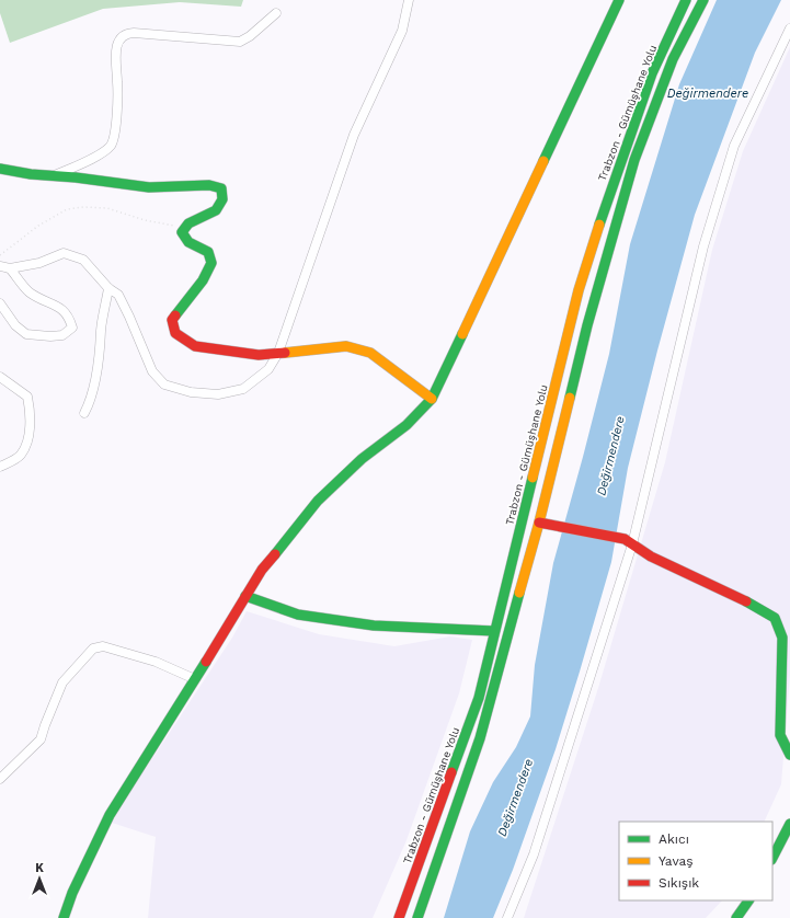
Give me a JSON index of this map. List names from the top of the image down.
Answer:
{
  "streets": {
    "main road": ["Trabzon - Gümüşhane Yolu"]
  },
  "water": ["Değirmendere"],
  "legend": ["Akıcı", "Yavaş", "Sıkışık"],
  "north": "top"
}
